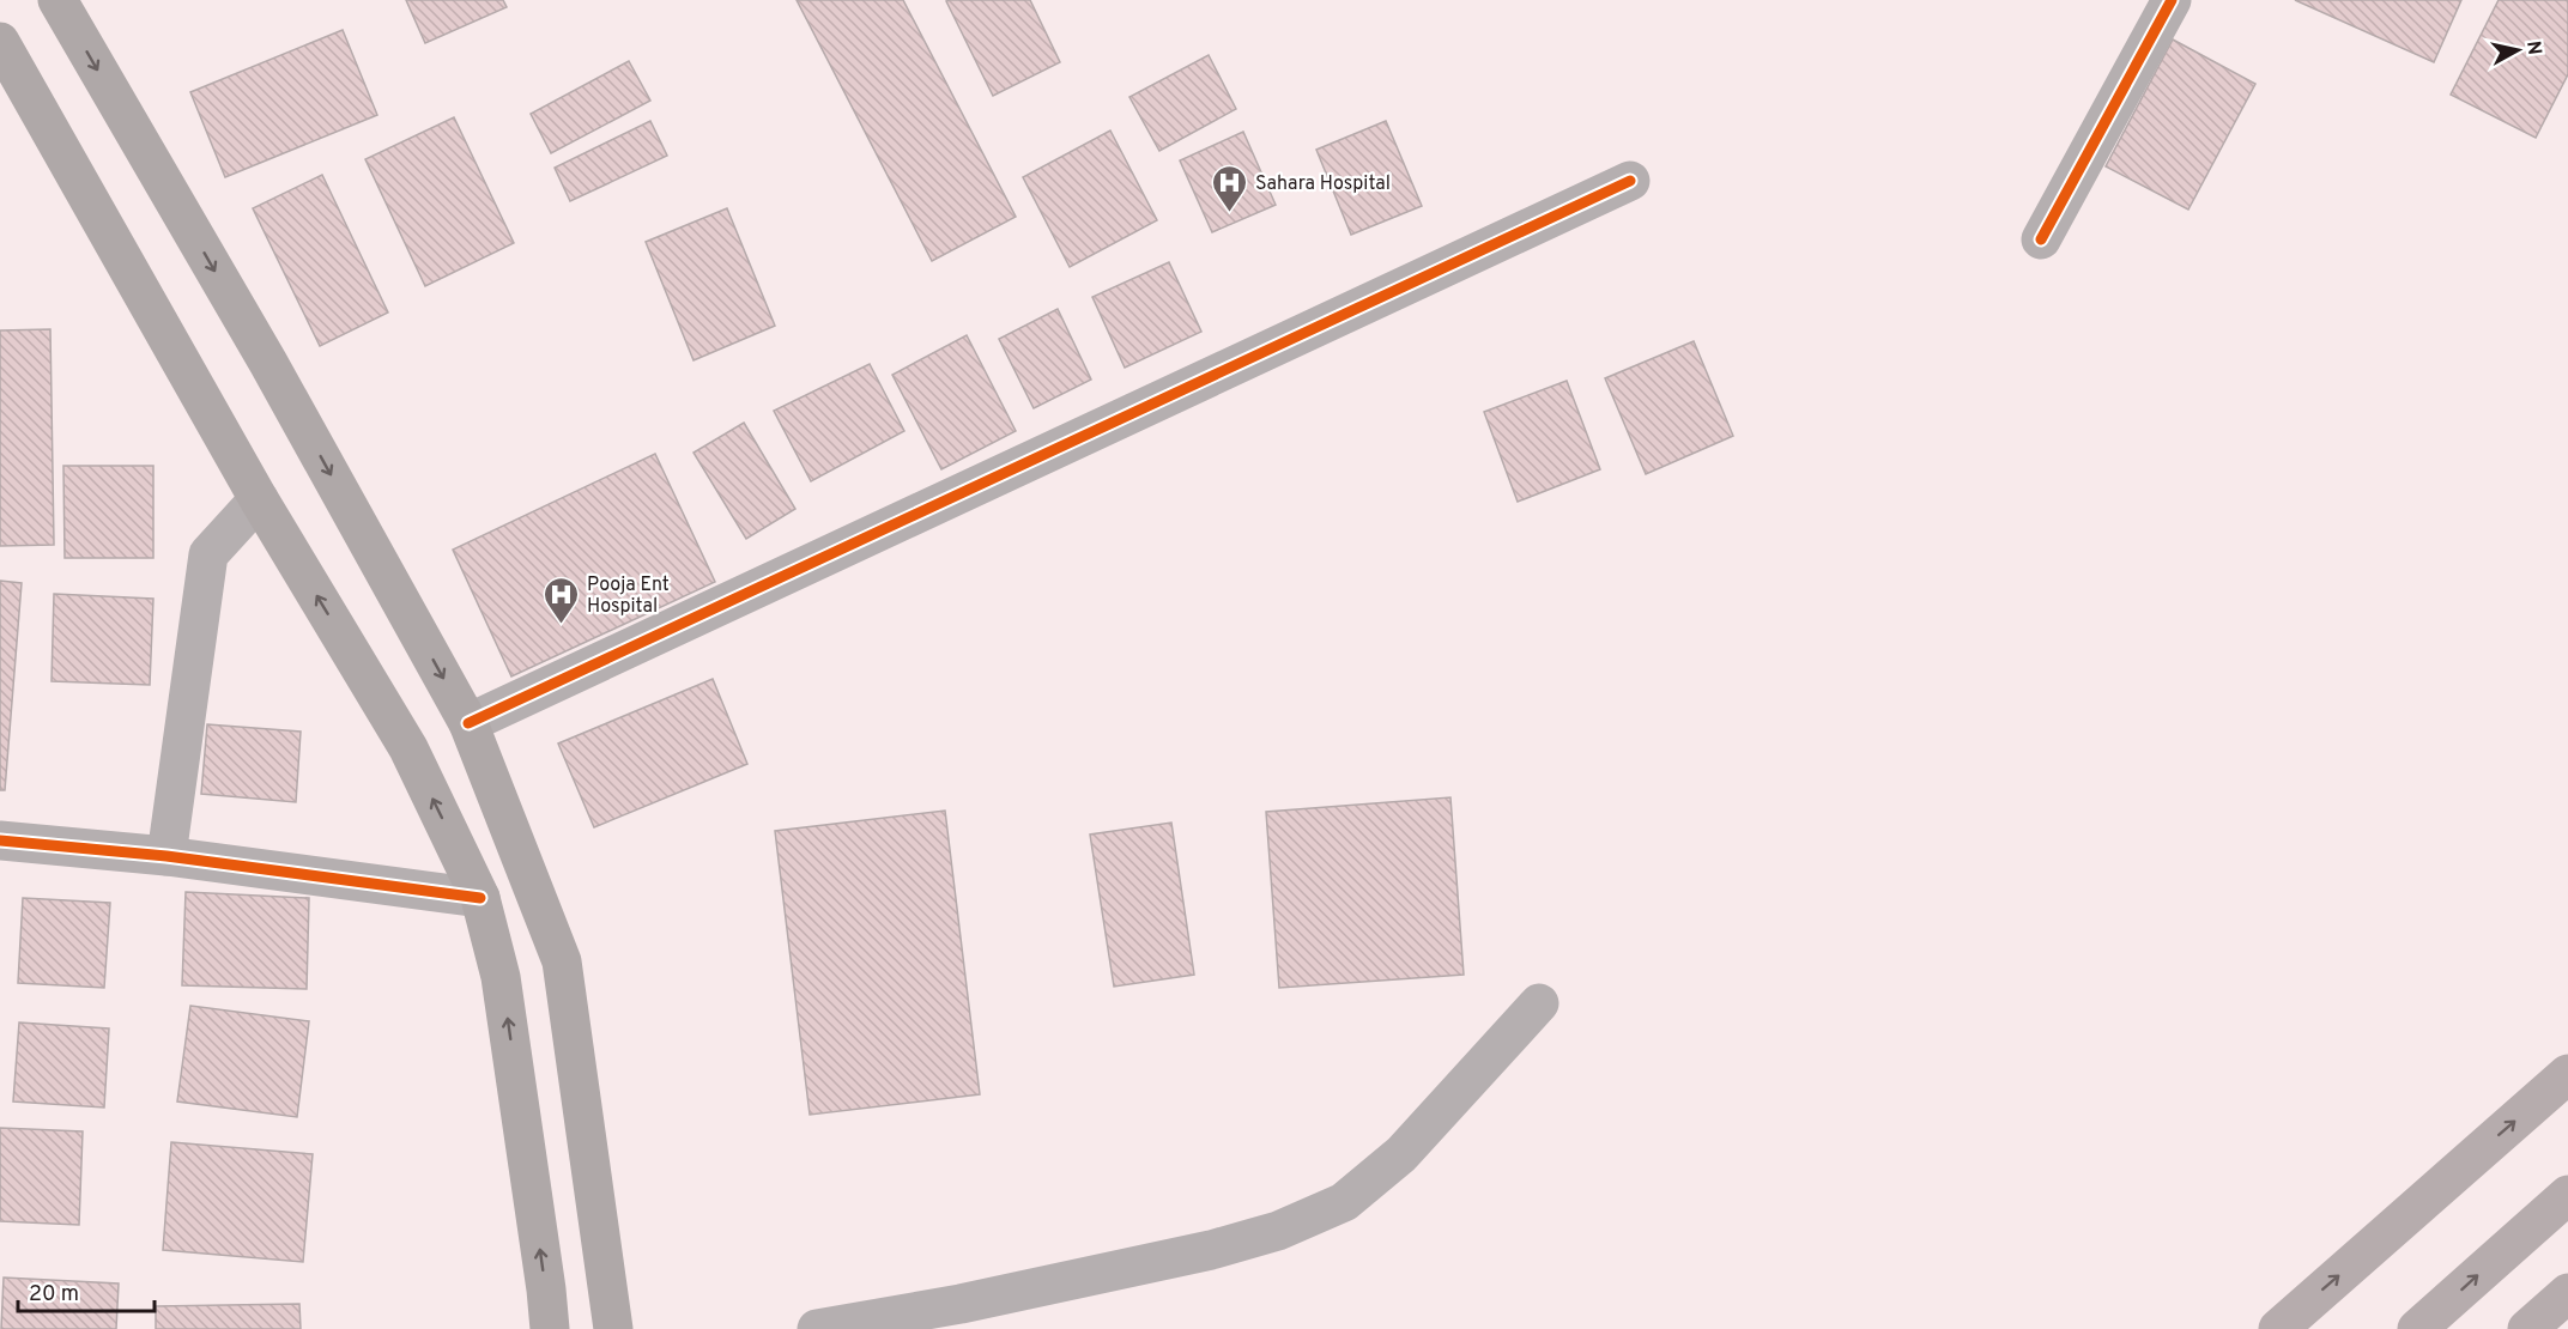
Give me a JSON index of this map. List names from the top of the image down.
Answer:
{
  "places": {
    "hospital": ["Sahara Hospital", "Pooja Ent Hospital"]
  },
  "scale_bar": "20 m",
  "north": "right"
}
